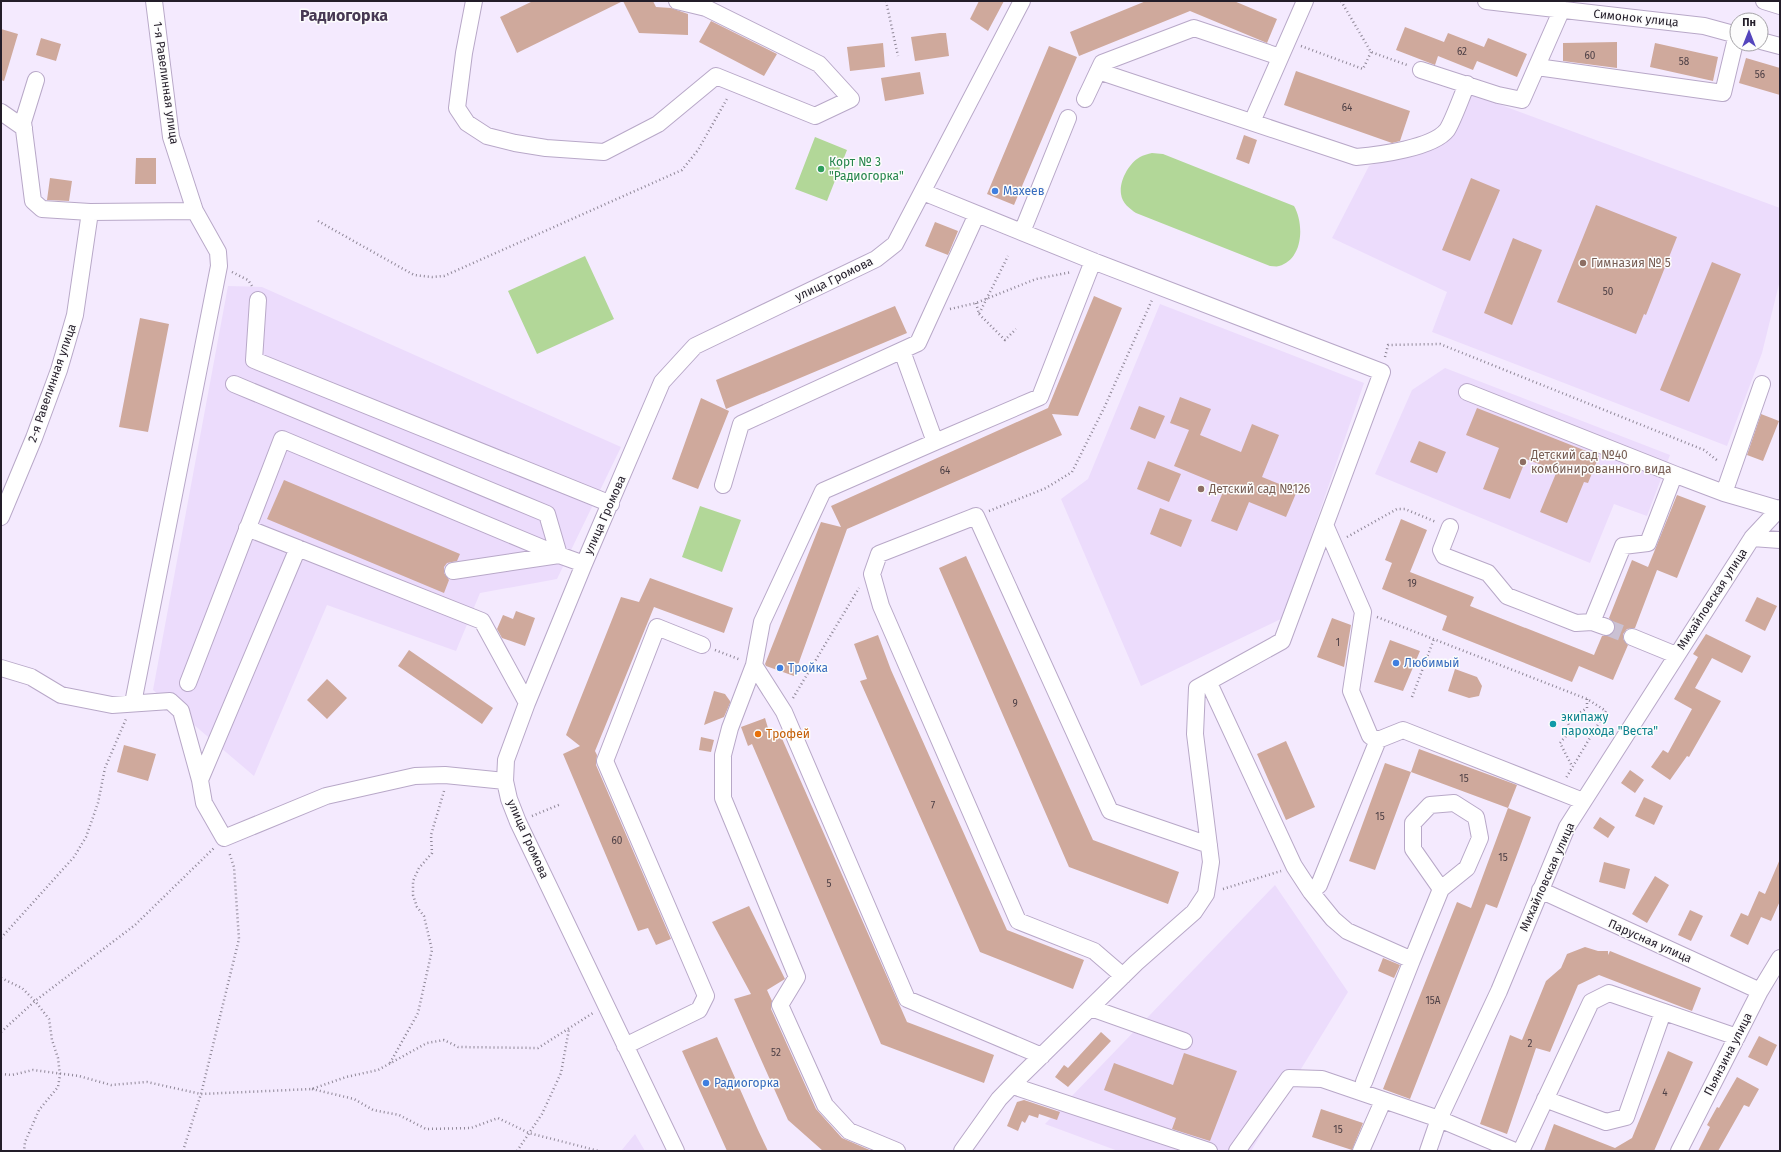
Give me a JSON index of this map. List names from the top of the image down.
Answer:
{
  "streets": {
    "street": [
      "Симонок улица",
      "1-я Равелинная улица",
      "улица Громова",
      "2-я Равелинная улица",
      "Михайловская улица",
      "Парусная улица",
      "Пьянзина улица"
    ]
  },
  "crossings": [
    ["Михайловская улица", "Парусная улица"],
    ["Парусная улица", "Пьянзина улица"]
  ],
  "districts": ["Радиогорка"],
  "places": [
    "Корт № 3 \"Радиогорка\"",
    "Махеев",
    "Гимназия № 5",
    "Детский сад №40 комбинированного вида",
    "Детский сад №126",
    "Любимый",
    "Тройка",
    "экипажу парохода \"Веста\"",
    "Трофей",
    "Радиогорка"
  ],
  "house_numbers": [
    "62",
    "60",
    "58",
    "56",
    "64",
    "50",
    "64",
    "19",
    "1",
    "9",
    "15",
    "7",
    "15",
    "60",
    "15",
    "5",
    "15А",
    "2",
    "52",
    "4",
    "15"
  ],
  "north": "top"
}
